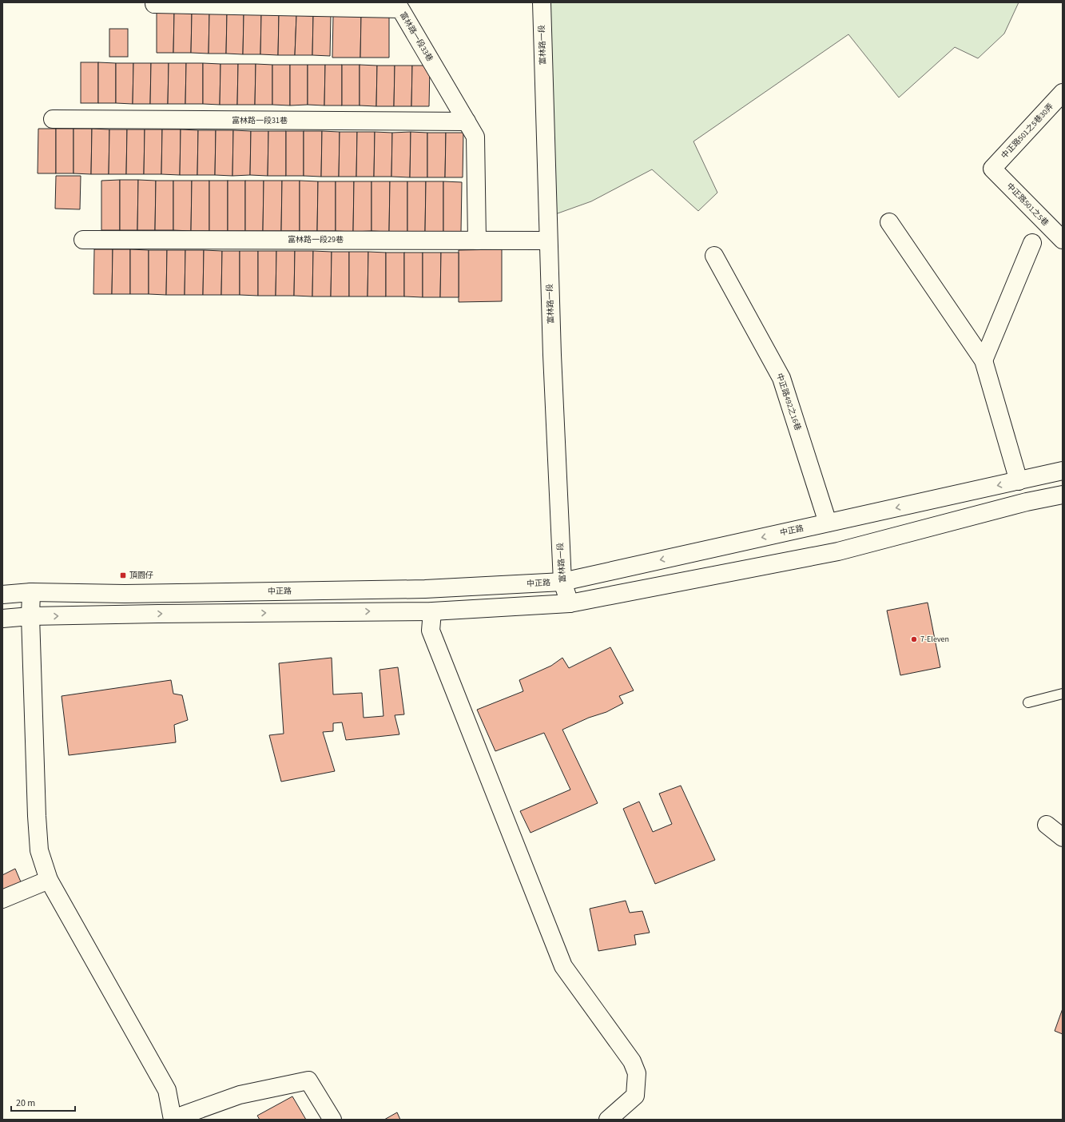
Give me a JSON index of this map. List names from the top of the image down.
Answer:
{
  "streets": {
    "street": [
      "富林路一段33巷",
      "富林路一段",
      "富林路一段31巷",
      "中正路501之5巷30弄",
      "中正路501之5巷",
      "富林路一段29巷",
      "中正路492之16巷",
      "中正路"
    ]
  },
  "crossings": [
    ["富林路一段33巷", "富林路一段31巷"],
    ["富林路一段33巷", "富林路一段29巷"],
    ["富林路一段", "富林路一段29巷"],
    ["富林路一段", "中正路"],
    ["中正路501之5巷30弄", "中正路501之5巷"],
    ["中正路492之16巷", "中正路"]
  ],
  "places": {
    "transit": ["頂園仔"],
    "other": ["7-Eleven"]
  },
  "scale_bar": "20 m"
}
